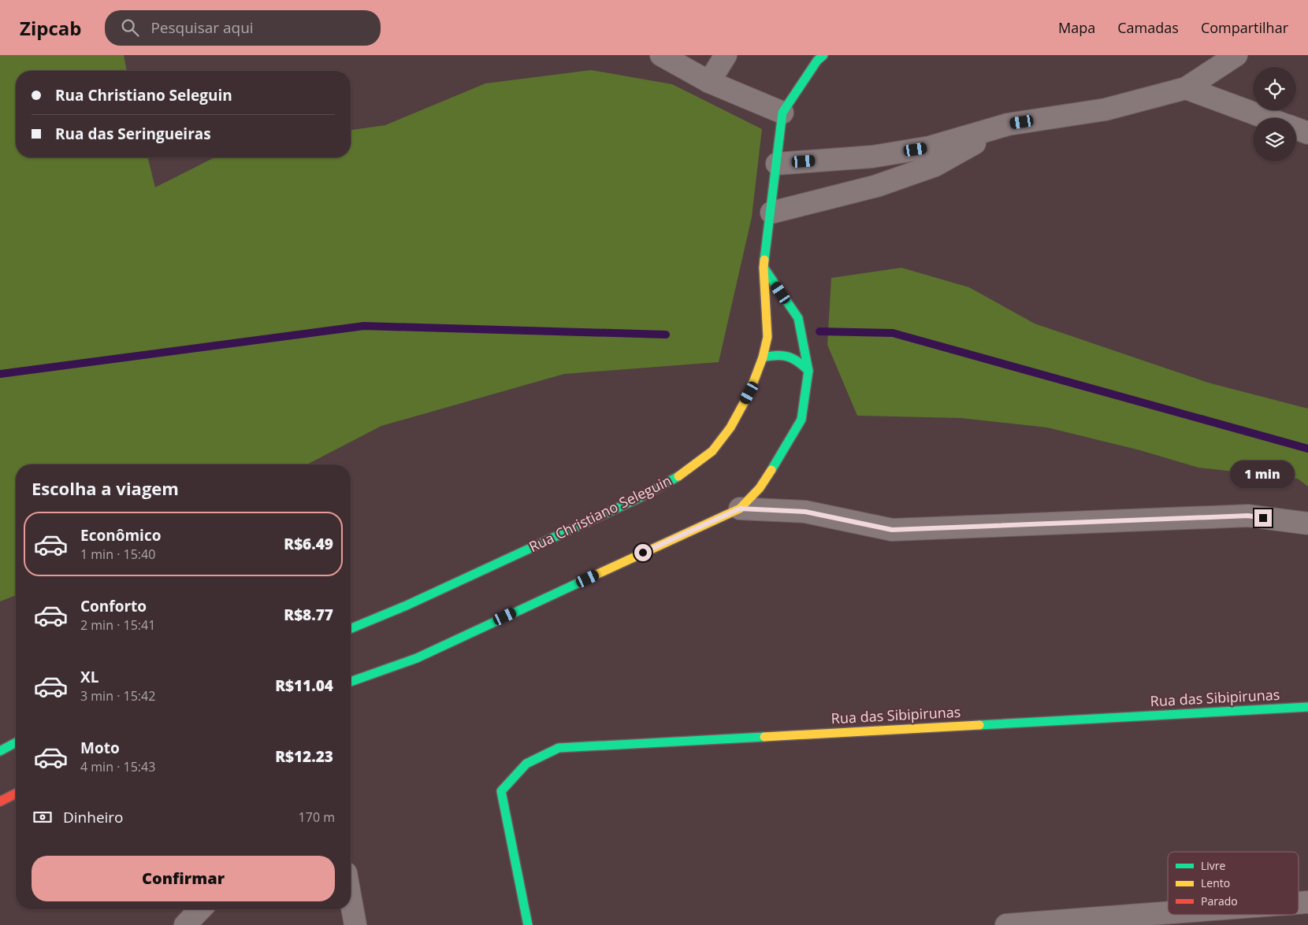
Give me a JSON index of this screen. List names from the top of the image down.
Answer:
{
  "streets": {
    "main road": ["Rua Christiano Seleguin", "Rua das Sibipirunas"]
  },
  "legend": ["Livre", "Lento", "Parado"],
  "page": {
    "header": "Zipcab",
    "search": "Pesquisar aqui",
    "nav": ["Mapa", "Camadas", "Compartilhar"],
    "banner": ["Rua Christiano Seleguin", "Rua das Seringueiras"],
    "bubble": "1 min",
    "heading": "Escolha a viagem",
    "list": [
      {
        "name": "Econômico",
        "note": "1 min · 15:40",
        "value": "R$6.49"
      },
      {
        "name": "Conforto",
        "note": "2 min · 15:41",
        "value": "R$8.77"
      },
      {
        "name": "XL",
        "note": "3 min · 15:42",
        "value": "R$11.04"
      },
      {
        "name": "Moto",
        "note": "4 min · 15:43",
        "value": "R$12.23"
      }
    ],
    "pay": ["Dinheiro", "170 m"],
    "buttons": "Confirmar"
  }
}
